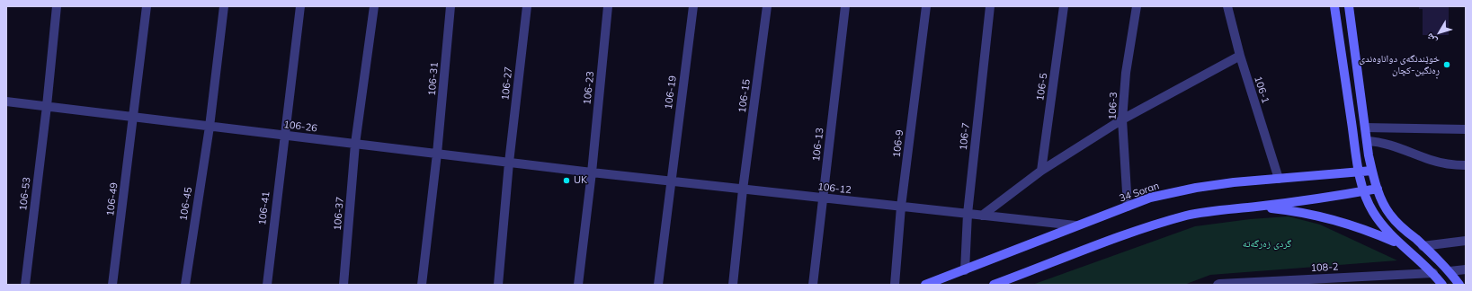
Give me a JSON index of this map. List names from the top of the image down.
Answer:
{
  "streets": {
    "main road": ["34 Soran"],
    "street": [
      "106-31",
      "106-27",
      "106-5",
      "106-23",
      "106-1",
      "106-19",
      "106-15",
      "106-3",
      "106-26",
      "106-7",
      "106-9",
      "106-13",
      "106-12",
      "106-53",
      "106-49",
      "106-45",
      "106-41",
      "106-37",
      "108-2"
    ]
  },
  "crossings": [
    ["106-31", "106-26"],
    ["106-27", "106-26"],
    ["106-23", "106-26"],
    ["106-23", "106-12"],
    ["106-1", "34 Soran"],
    ["106-19", "106-12"],
    ["106-15", "106-12"],
    ["106-3", "34 Soran"],
    ["106-26", "106-12"],
    ["106-26", "106-53"],
    ["106-26", "106-49"],
    ["106-26", "106-45"],
    ["106-26", "106-41"],
    ["106-26", "106-37"],
    ["106-7", "106-12"],
    ["106-7", "34 Soran"],
    ["106-9", "106-12"],
    ["106-13", "106-12"],
    ["106-12", "34 Soran"]
  ],
  "parks": ["گردی زەرگەتە"],
  "places": ["خوێندنگەی دواناوەندی ڕەنگین-کچان", "UK"],
  "north": "bottom left"
}
